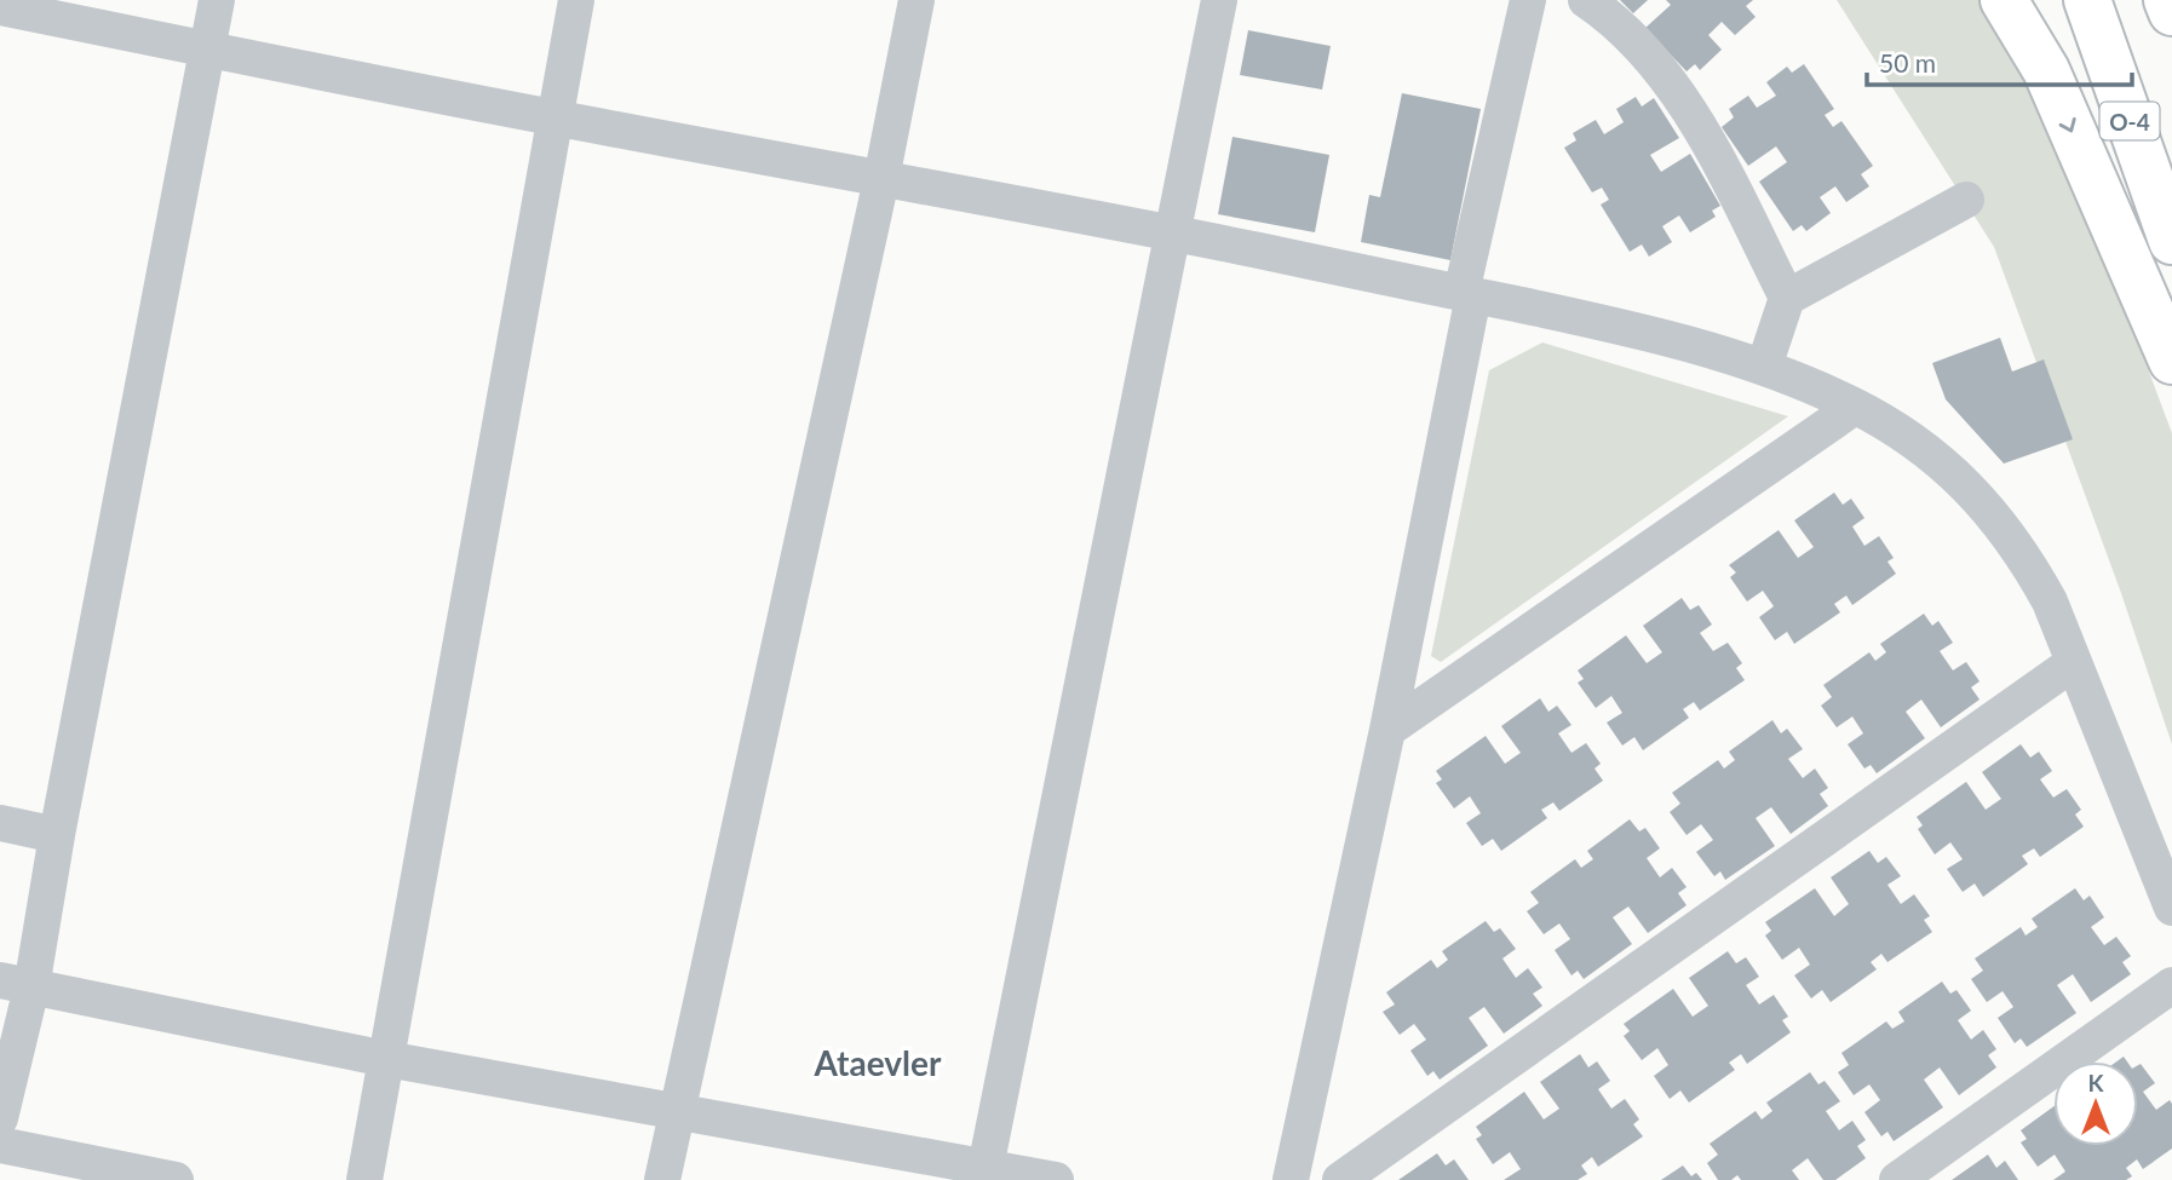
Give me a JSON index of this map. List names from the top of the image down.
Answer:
{
  "streets": {
    "highway": ["O-4"]
  },
  "districts": ["Ataevler"],
  "scale_bar": "50 m",
  "north": "top"
}
